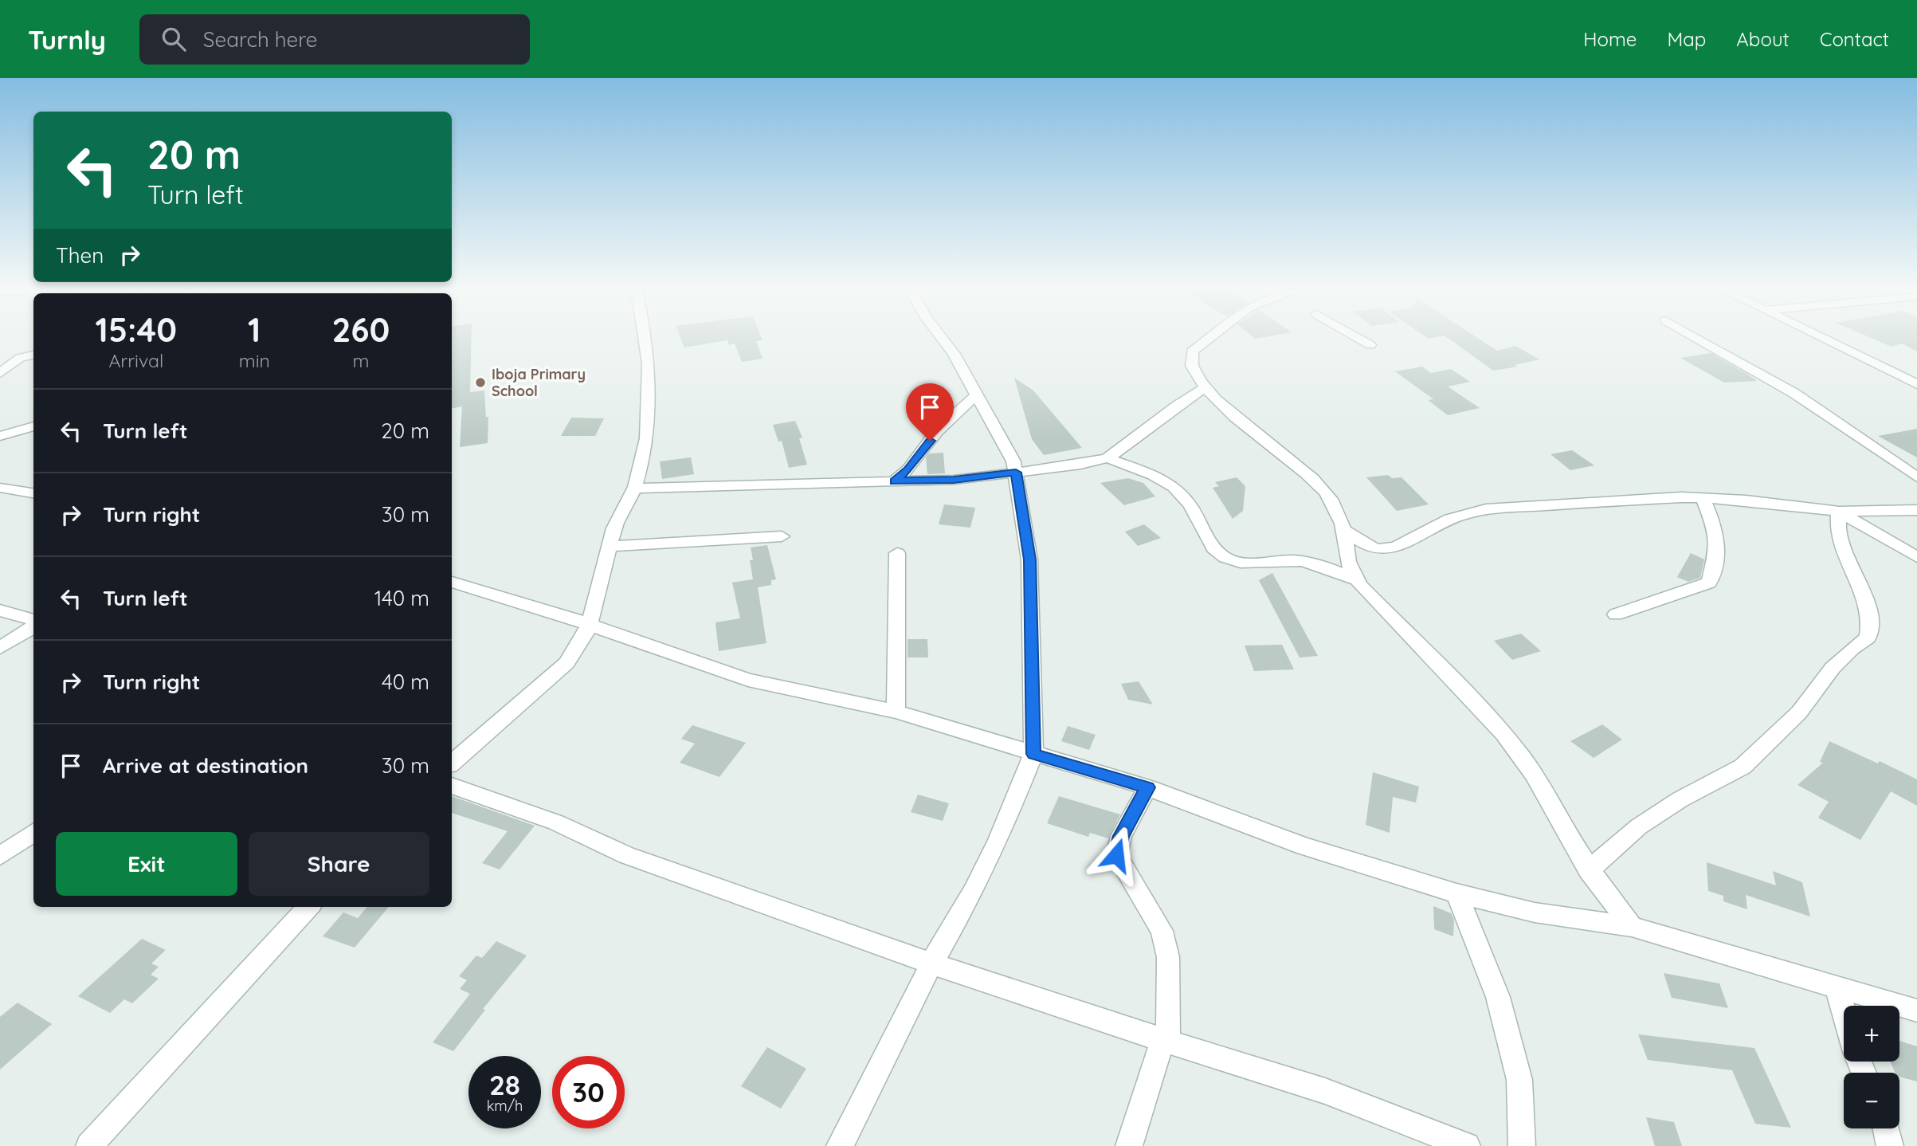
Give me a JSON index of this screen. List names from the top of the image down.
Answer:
{
  "places": ["Iboja Primary School"],
  "page": {
    "header": "Turnly",
    "search": "Search here",
    "nav": [
      "Home",
      "Map",
      "About",
      "Contact"
    ],
    "turn": ["20 m", "Turn left"],
    "then": "Then",
    "eta": [
      "15:40",
      "Arrival",
      "1",
      "min",
      "260",
      "m"
    ],
    "list": [
      {
        "name": "Turn left",
        "value": "20 m"
      },
      {
        "name": "Turn right",
        "value": "30 m"
      },
      {
        "name": "Turn left",
        "value": "140 m"
      },
      {
        "name": "Turn right",
        "value": "40 m"
      },
      {
        "name": "Arrive at destination",
        "value": "30 m"
      }
    ],
    "buttons": ["Exit", "Share"],
    "map_buttons": ["+", "−"],
    "speed": "28 km/h",
    "limit": "30"
  }
}
